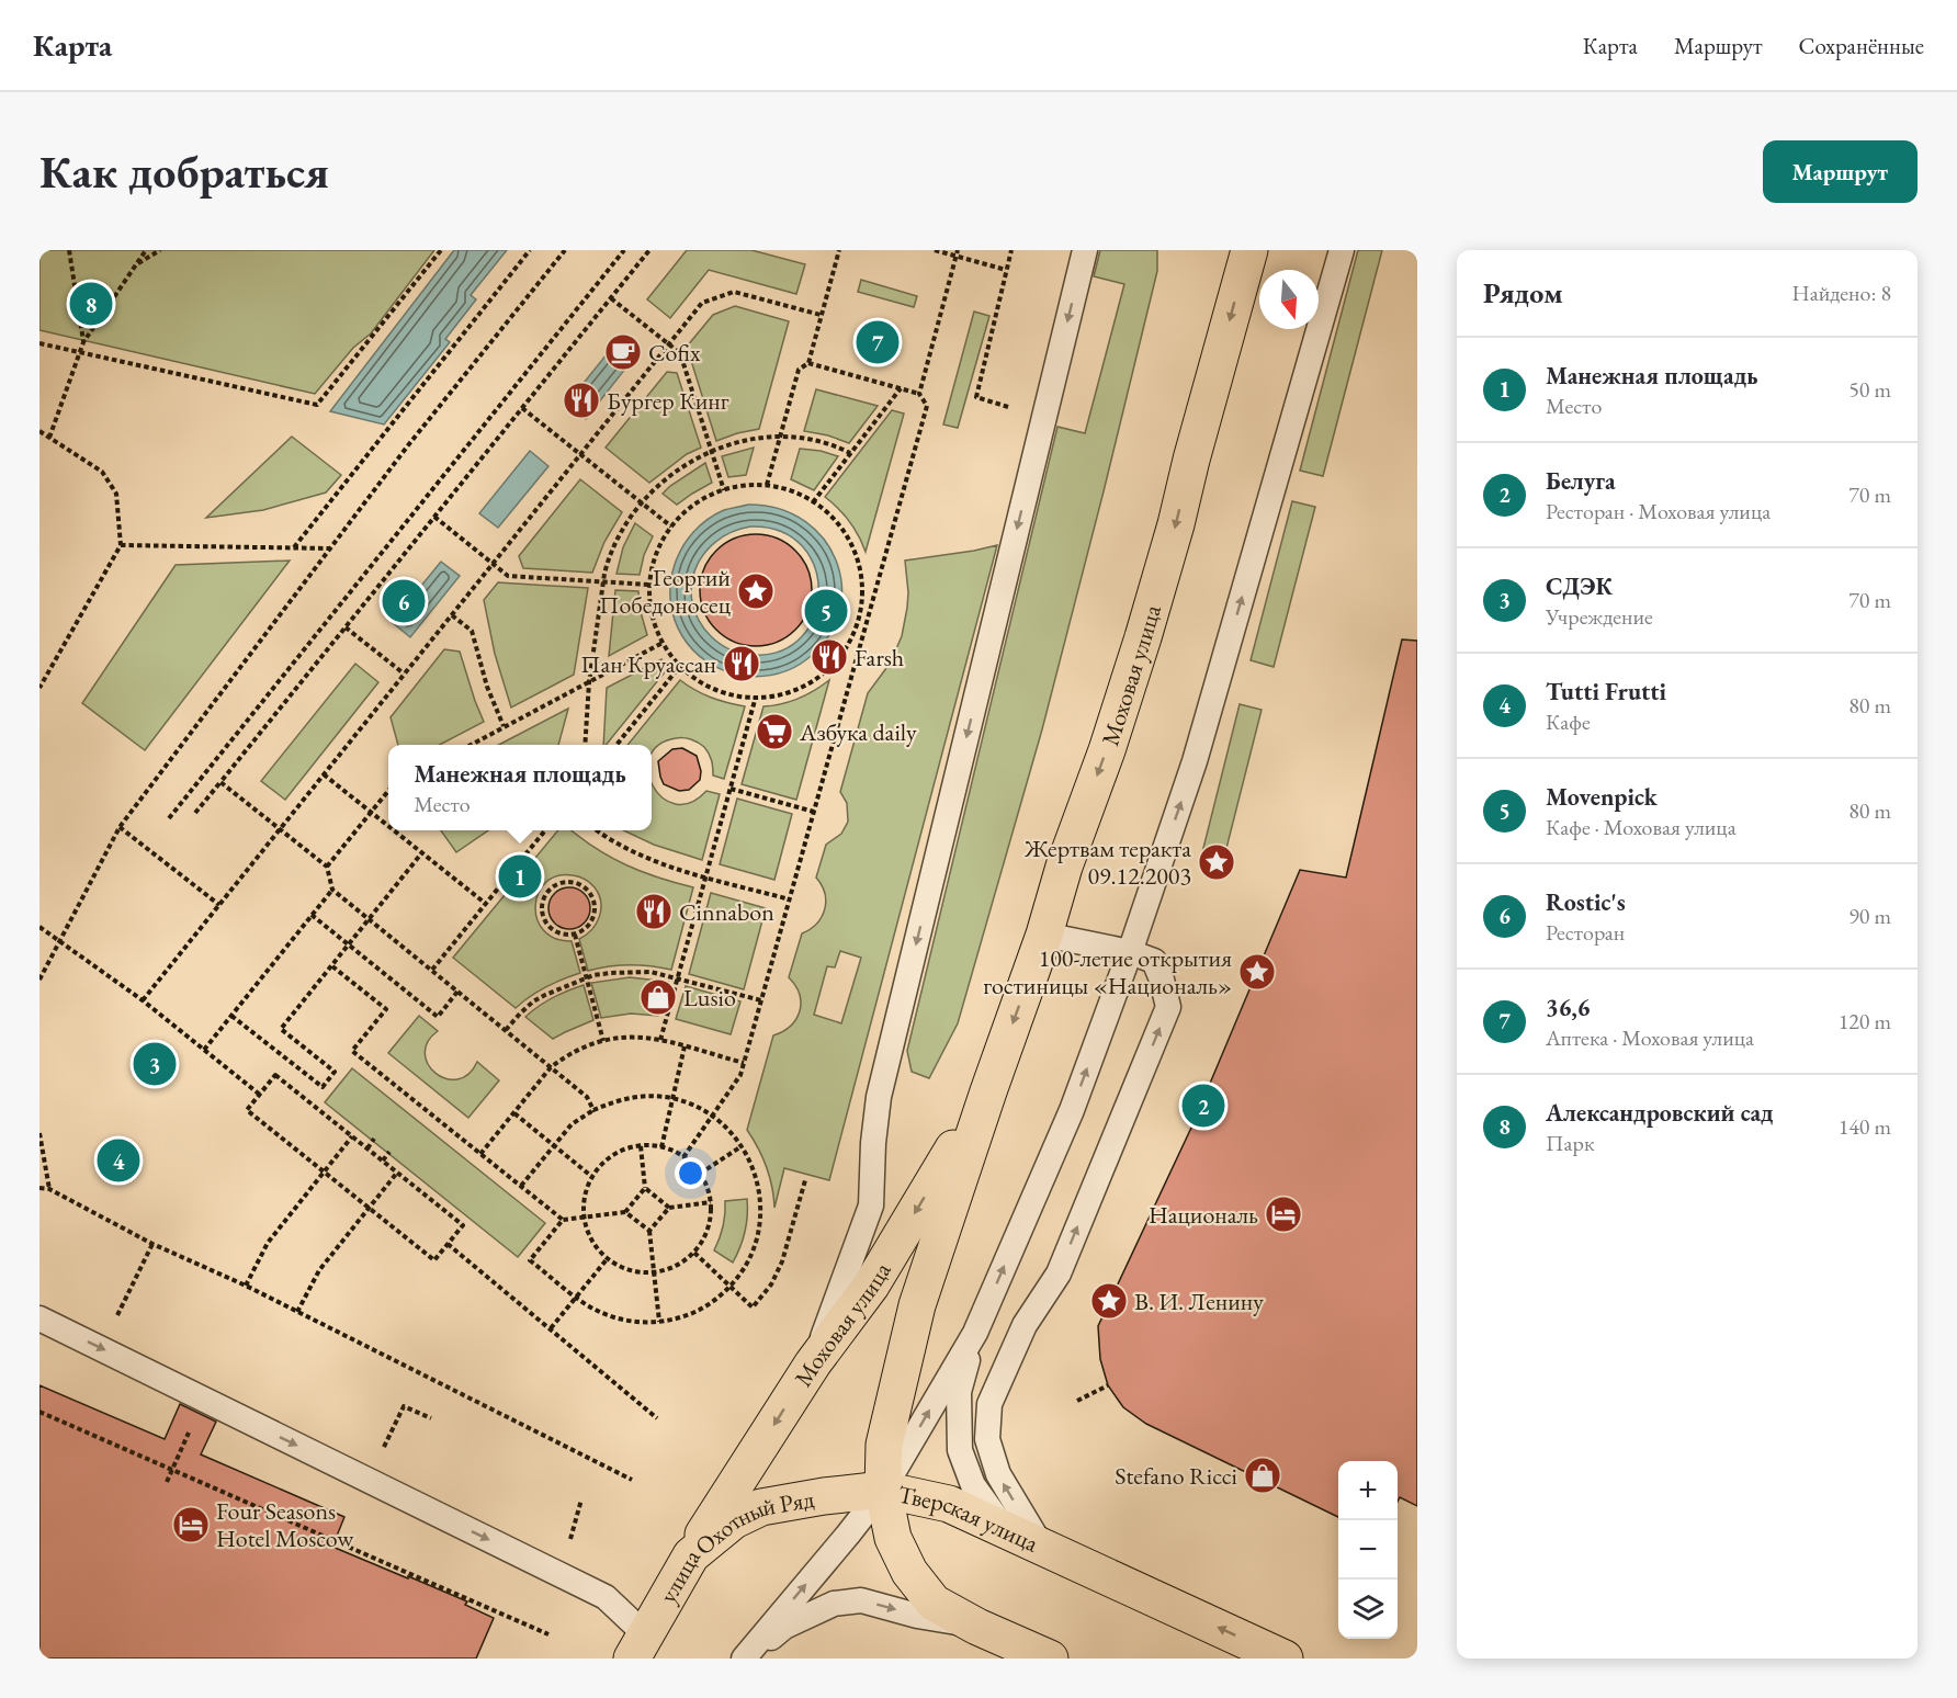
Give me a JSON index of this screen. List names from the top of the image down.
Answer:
{
  "streets": {
    "main road": ["Моховая улица", "Тверская улица", "улица Охотный Ряд"]
  },
  "crossings": [
    ["Моховая улица", "Тверская улица"],
    ["Моховая улица", "улица Охотный Ряд"],
    ["Тверская улица", "улица Охотный Ряд"]
  ],
  "one_way": ["Моховая улица", "Тверская улица"],
  "places": {
    "cafe": ["Cofix"],
    "restaurant": [
      "Бургер Кинг",
      "Farsh",
      "Пан Круассан",
      "Cinnabon"
    ],
    "place": [
      "Георгий Победоносец",
      "Жертвам теракта 09.12.2003",
      "100-летие открытия гостиницы «Националь»",
      "В. И. Ленину"
    ],
    "supermarket": ["Азбука daily"],
    "shop": ["Lusio", "Stefano Ricci"],
    "hotel": ["Националь", "Four Seasons Hotel Moscow"]
  },
  "north": "bottom",
  "page": {
    "header": "Карта",
    "nav": ["Карта", "Маршрут", "Сохранённые"],
    "buttons": "Маршрут",
    "title": "Как добраться",
    "heading": ["Рядом", "Найдено: 8"],
    "pins": [
      "8",
      "7",
      "6",
      "5",
      "1",
      "3",
      "2",
      "4"
    ],
    "list": [
      {
        "mark": "1",
        "name": "Манежная площадь",
        "note": "Место",
        "value": "50 m"
      },
      {
        "mark": "2",
        "name": "Белуга",
        "note": "Ресторан · Моховая улица",
        "value": "70 m"
      },
      {
        "mark": "3",
        "name": "СДЭК",
        "note": "Учреждение",
        "value": "70 m"
      },
      {
        "mark": "4",
        "name": "Tutti Frutti",
        "note": "Кафе",
        "value": "80 m"
      },
      {
        "mark": "5",
        "name": "Movenpick",
        "note": "Кафе · Моховая улица",
        "value": "80 m"
      },
      {
        "mark": "6",
        "name": "Rostic's",
        "note": "Ресторан",
        "value": "90 m"
      },
      {
        "mark": "7",
        "name": "36,6",
        "note": "Аптека · Моховая улица",
        "value": "120 m"
      },
      {
        "mark": "8",
        "name": "Александровский сад",
        "note": "Парк",
        "value": "140 m"
      }
    ],
    "popup": ["Манежная площадь", "Место"],
    "map_buttons": ["+", "−"]
  }
}
